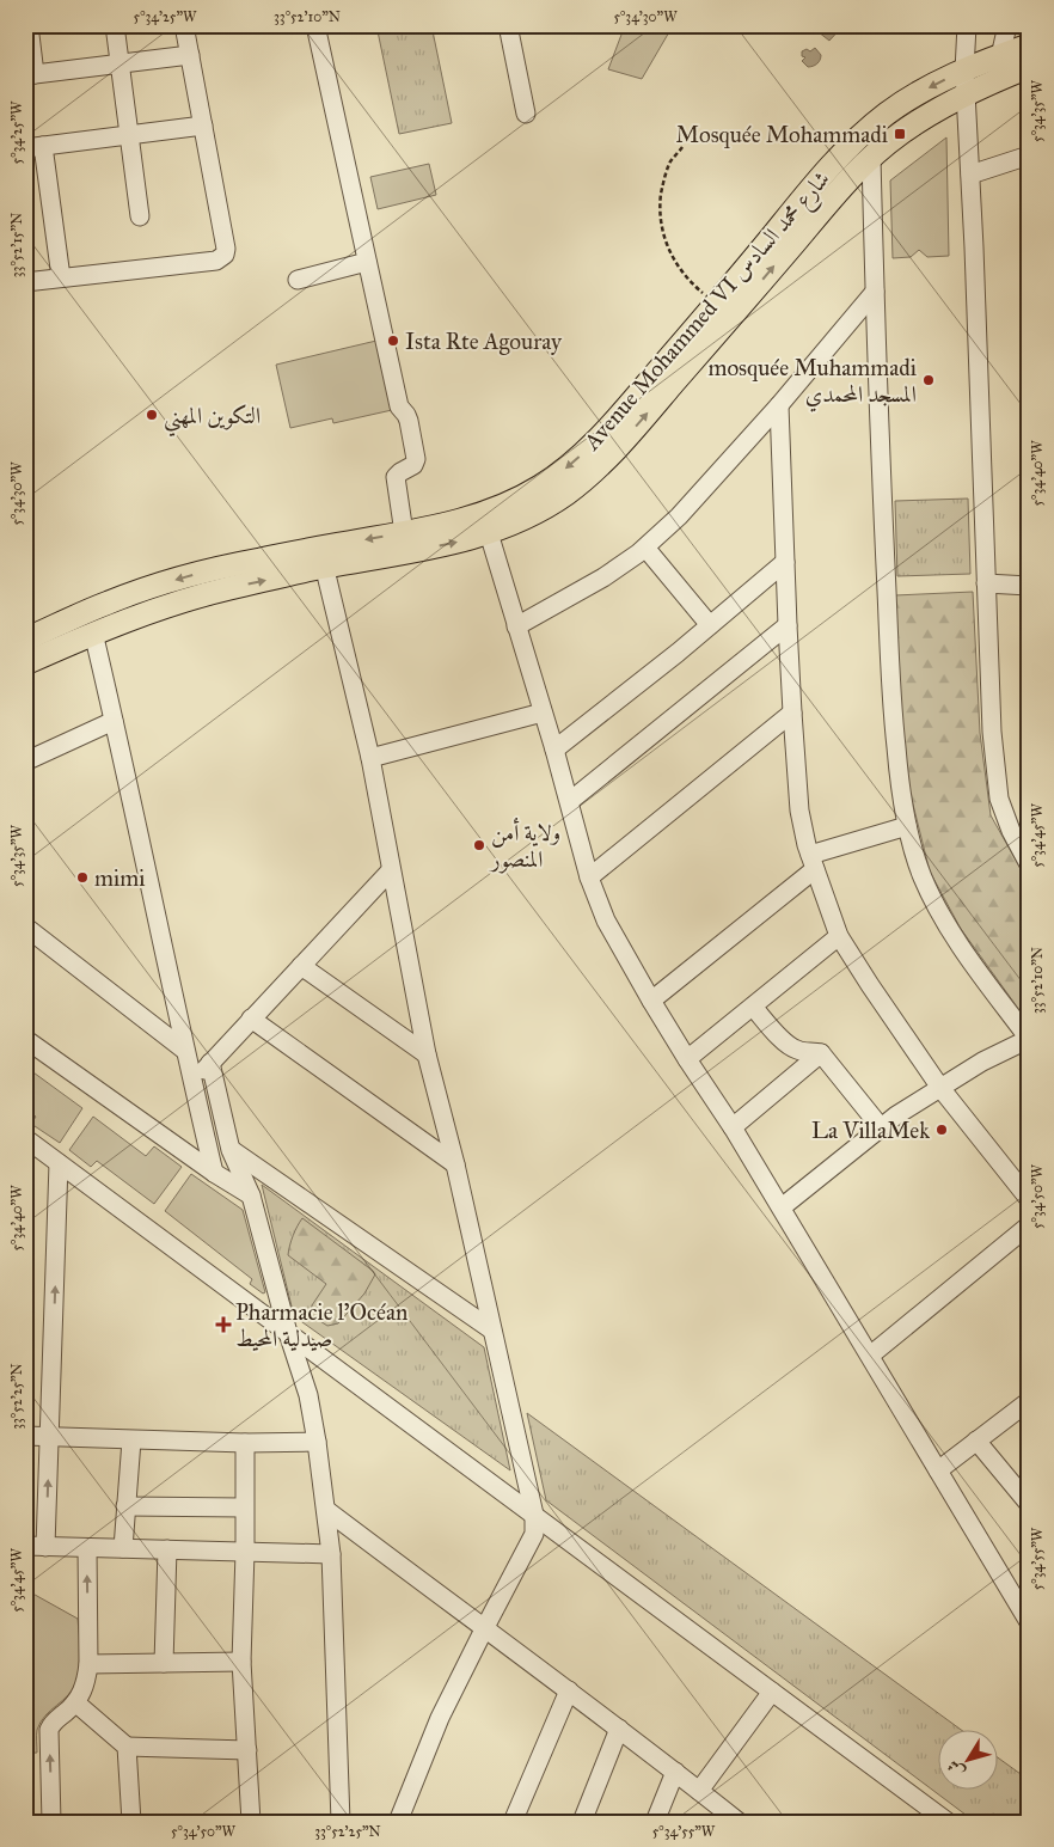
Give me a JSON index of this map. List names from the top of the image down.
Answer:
{
  "streets": {
    "main road": ["Avenue Mohammed VI شارع محمد السادس"]
  },
  "places": {
    "transit": ["Mosquée Mohammadi"],
    "other": [
      "Ista Rte Agouray",
      "mosquée Muhammadi المسجد المحمدي",
      "التكوين المهني",
      "ولاية أمن المنصور",
      "mimi",
      "La VillaMek"
    ],
    "health": ["Pharmacie l'Océan صيدلية المحيط"]
  },
  "north": "bottom left",
  "coordinates": [
    "5°34'25\"W",
    "33°52'10\"N",
    "5°34'30\"W",
    "5°34'35\"W",
    "33°52'15\"N",
    "5°34'40\"W",
    "5°34'45\"W",
    "5°34'50\"W",
    "33°52'25\"N",
    "5°34'55\"W"
  ]
}
